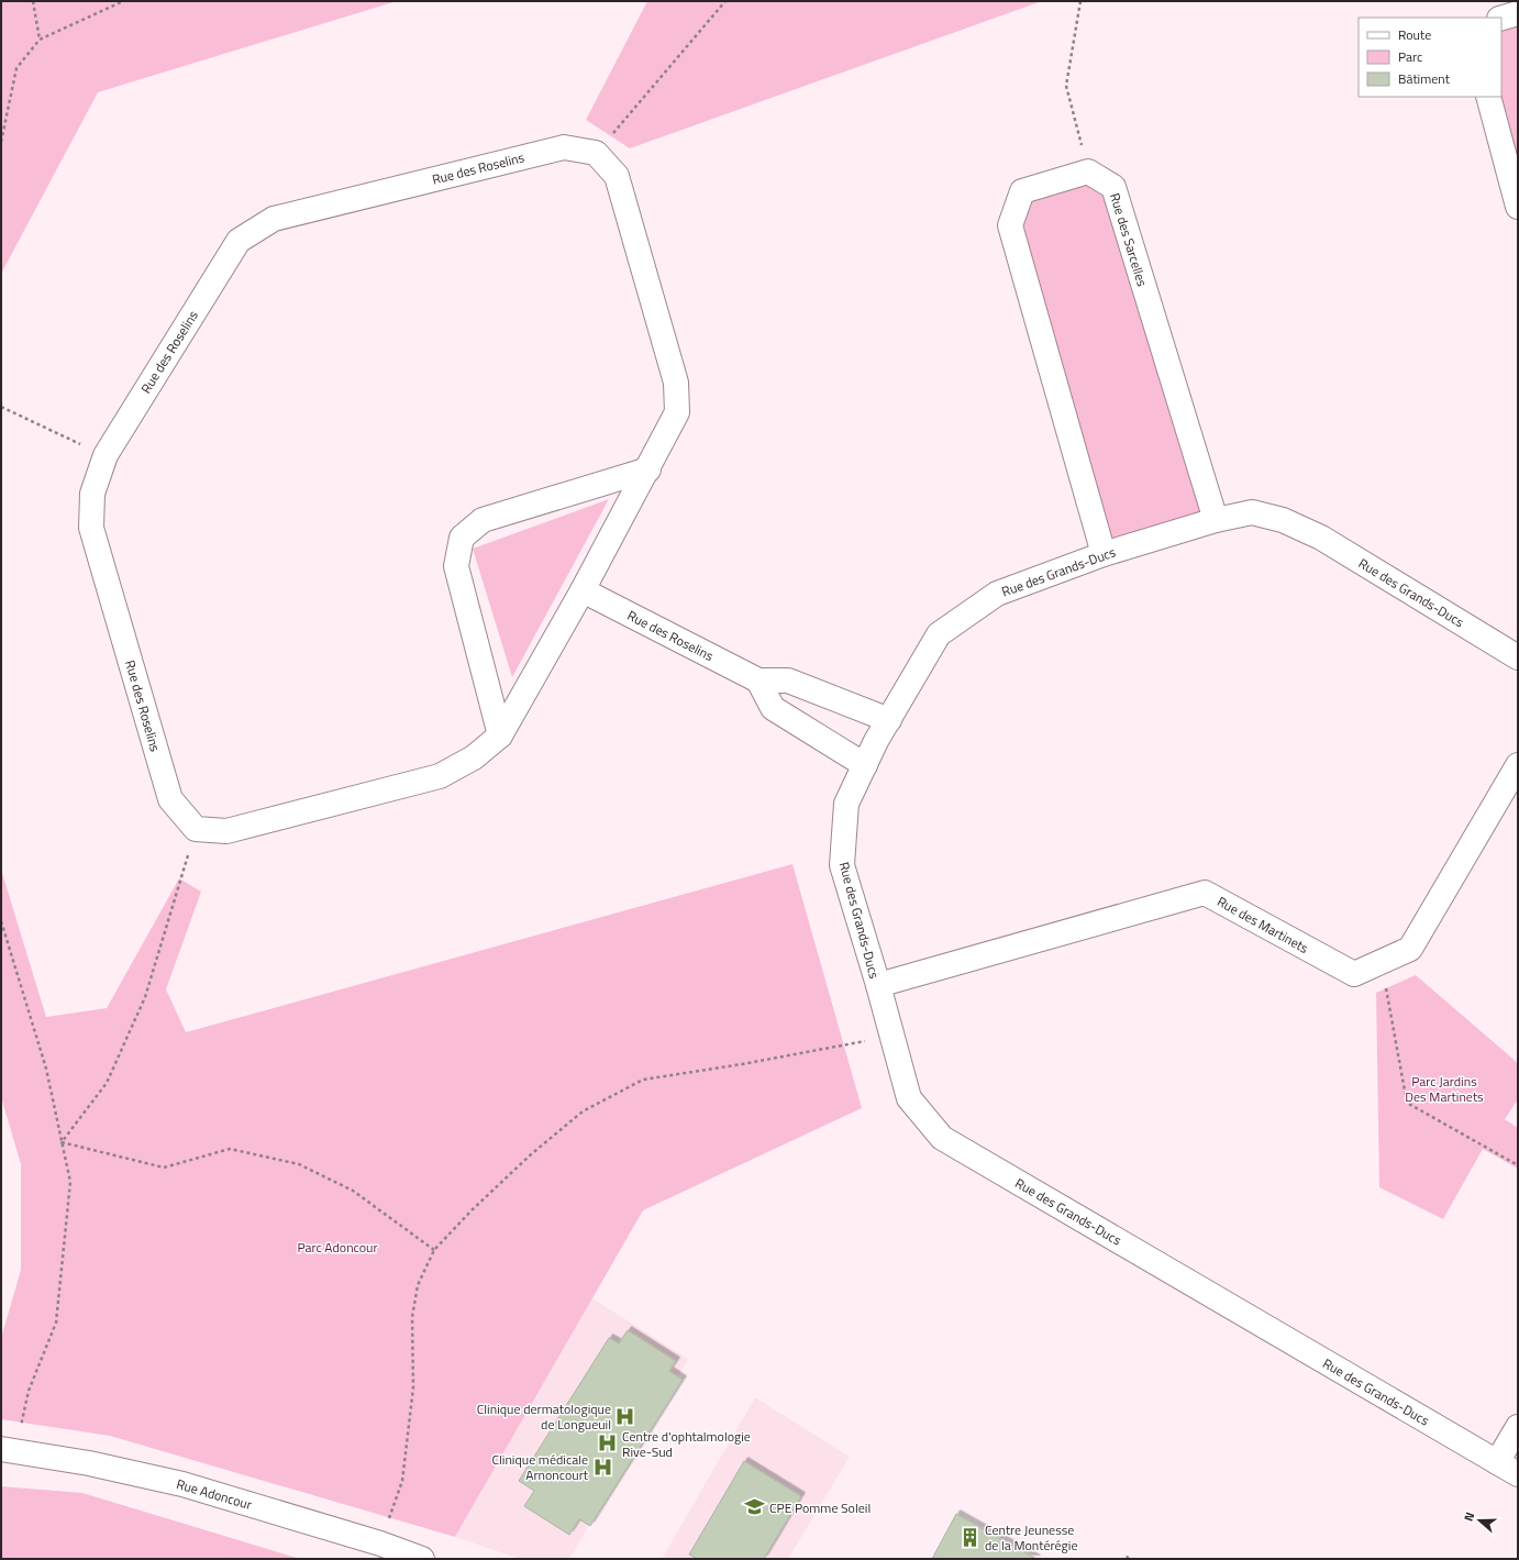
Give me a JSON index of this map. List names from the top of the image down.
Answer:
{
  "streets": {
    "street": [
      "Rue des Roselins",
      "Rue des Sarcelles",
      "Rue des Grands-Ducs",
      "Rue des Martinets",
      "Rue Adoncour"
    ]
  },
  "crossings": [
    ["Rue des Roselins", "Rue des Grands-Ducs"],
    ["Rue des Sarcelles", "Rue des Grands-Ducs"],
    ["Rue des Grands-Ducs", "Rue des Martinets"]
  ],
  "parks": ["Parc Jardins Des Martinets", "Parc Adoncour"],
  "places": {
    "hospital": ["Clinique dermatologique de Longueuil", "Centre d'ophtalmologie Rive-Sud", "Clinique médicale Arnoncourt"],
    "school or university": ["CPE Pomme Soleil"],
    "building": ["Centre Jeunesse de la Montérégie"]
  },
  "legend": ["Route", "Parc", "Bâtiment"],
  "north": "left"
}
